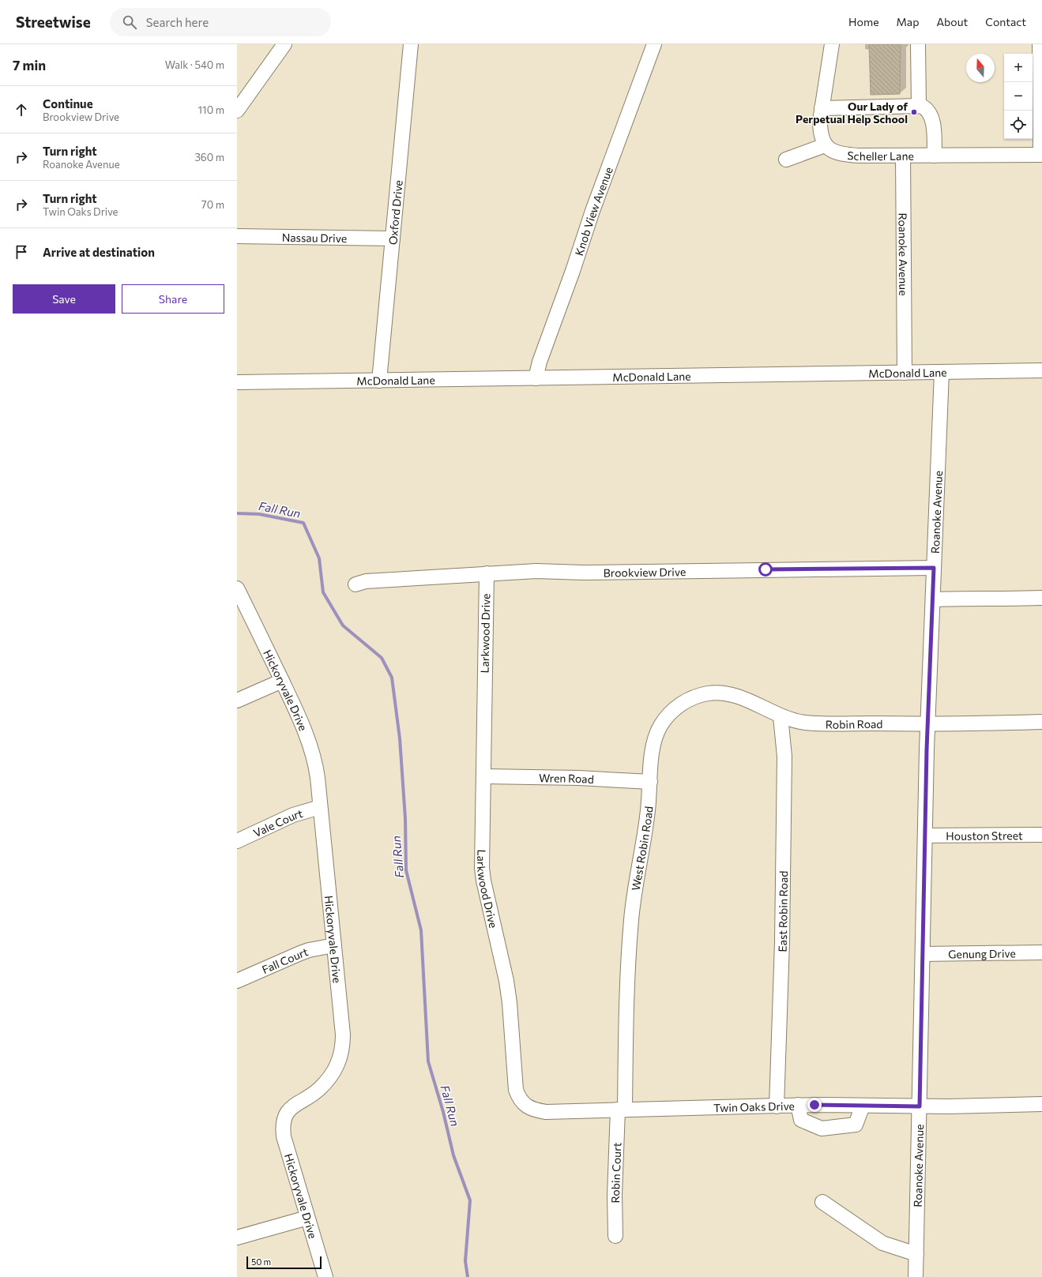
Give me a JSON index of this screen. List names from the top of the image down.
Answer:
{
  "streets": {
    "street": [
      "Scheller Lane",
      "Knob View Avenue",
      "Oxford Drive",
      "Nassau Drive",
      "Roanoke Avenue",
      "McDonald Lane",
      "Brookview Drive",
      "Larkwood Drive",
      "Hickoryvale Drive",
      "Robin Road",
      "Wren Road",
      "Vale Court",
      "Houston Street",
      "West Robin Road",
      "East Robin Road",
      "Genung Drive",
      "Fall Court",
      "Twin Oaks Drive",
      "Robin Court"
    ]
  },
  "crossings": [
    ["Scheller Lane", "Roanoke Avenue"],
    ["Knob View Avenue", "McDonald Lane"],
    ["Oxford Drive", "Nassau Drive"],
    ["Oxford Drive", "McDonald Lane"],
    ["Roanoke Avenue", "McDonald Lane"],
    ["Roanoke Avenue", "Brookview Drive"],
    ["Roanoke Avenue", "Robin Road"],
    ["Roanoke Avenue", "Houston Street"],
    ["Roanoke Avenue", "Genung Drive"],
    ["Roanoke Avenue", "Twin Oaks Drive"],
    ["Brookview Drive", "Larkwood Drive"],
    ["Larkwood Drive", "Wren Road"],
    ["Larkwood Drive", "West Robin Road"],
    ["Larkwood Drive", "Twin Oaks Drive"],
    ["Larkwood Drive", "Robin Court"],
    ["Hickoryvale Drive", "Vale Court"],
    ["Hickoryvale Drive", "Fall Court"],
    ["Robin Road", "West Robin Road"],
    ["Robin Road", "East Robin Road"],
    ["Wren Road", "West Robin Road"],
    ["West Robin Road", "East Robin Road"],
    ["West Robin Road", "Twin Oaks Drive"],
    ["West Robin Road", "Robin Court"],
    ["East Robin Road", "Twin Oaks Drive"],
    ["Twin Oaks Drive", "Robin Court"]
  ],
  "water": ["Fall Run"],
  "places": ["Our Lady of Perpetual Help School"],
  "scale_bar": "50 m",
  "north": "top",
  "page": {
    "header": "Streetwise",
    "search": "Search here",
    "nav": [
      "Home",
      "Map",
      "About",
      "Contact"
    ],
    "heading": ["7 min", "Walk · 540 m"],
    "map_buttons": ["+", "−"],
    "list": [
      ["Continue", "Brookview Drive", "110 m"],
      ["Turn right", "Roanoke Avenue", "360 m"],
      ["Turn right", "Twin Oaks Drive", "70 m"],
      "Arrive at destination"
    ],
    "buttons": ["Save", "Share"],
    "scale": "50 m"
  }
}
